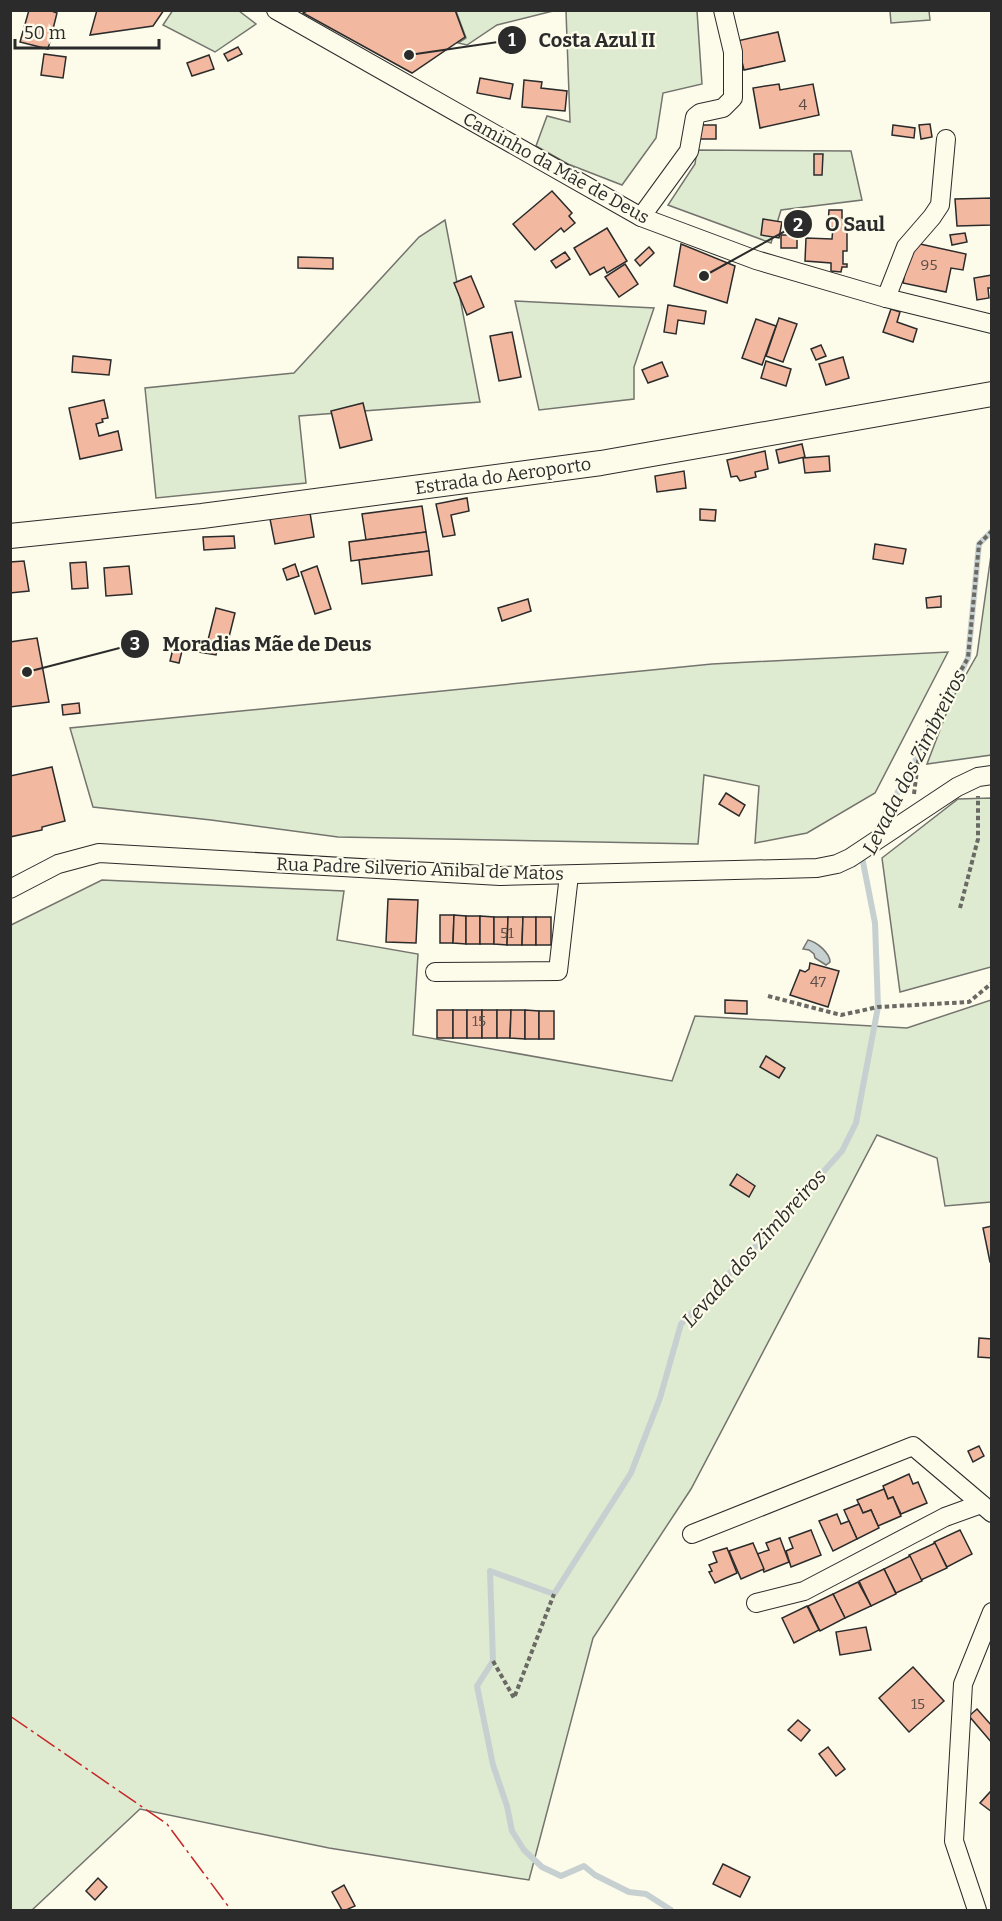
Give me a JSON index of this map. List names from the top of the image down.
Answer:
{
  "streets": {
    "main road": ["Estrada do Aeroporto"],
    "street": ["Caminho da Mãe de Deus", "Rua Padre Silverio Anibal de Matos"]
  },
  "water": ["Levada dos Zimbreiros"],
  "places": ["Costa Azul II", "O Saul", "Moradias Mãe de Deus"],
  "house_numbers": [
    "4",
    "95",
    "51",
    "47",
    "15",
    "15"
  ],
  "scale_bar": "50 m"
}
